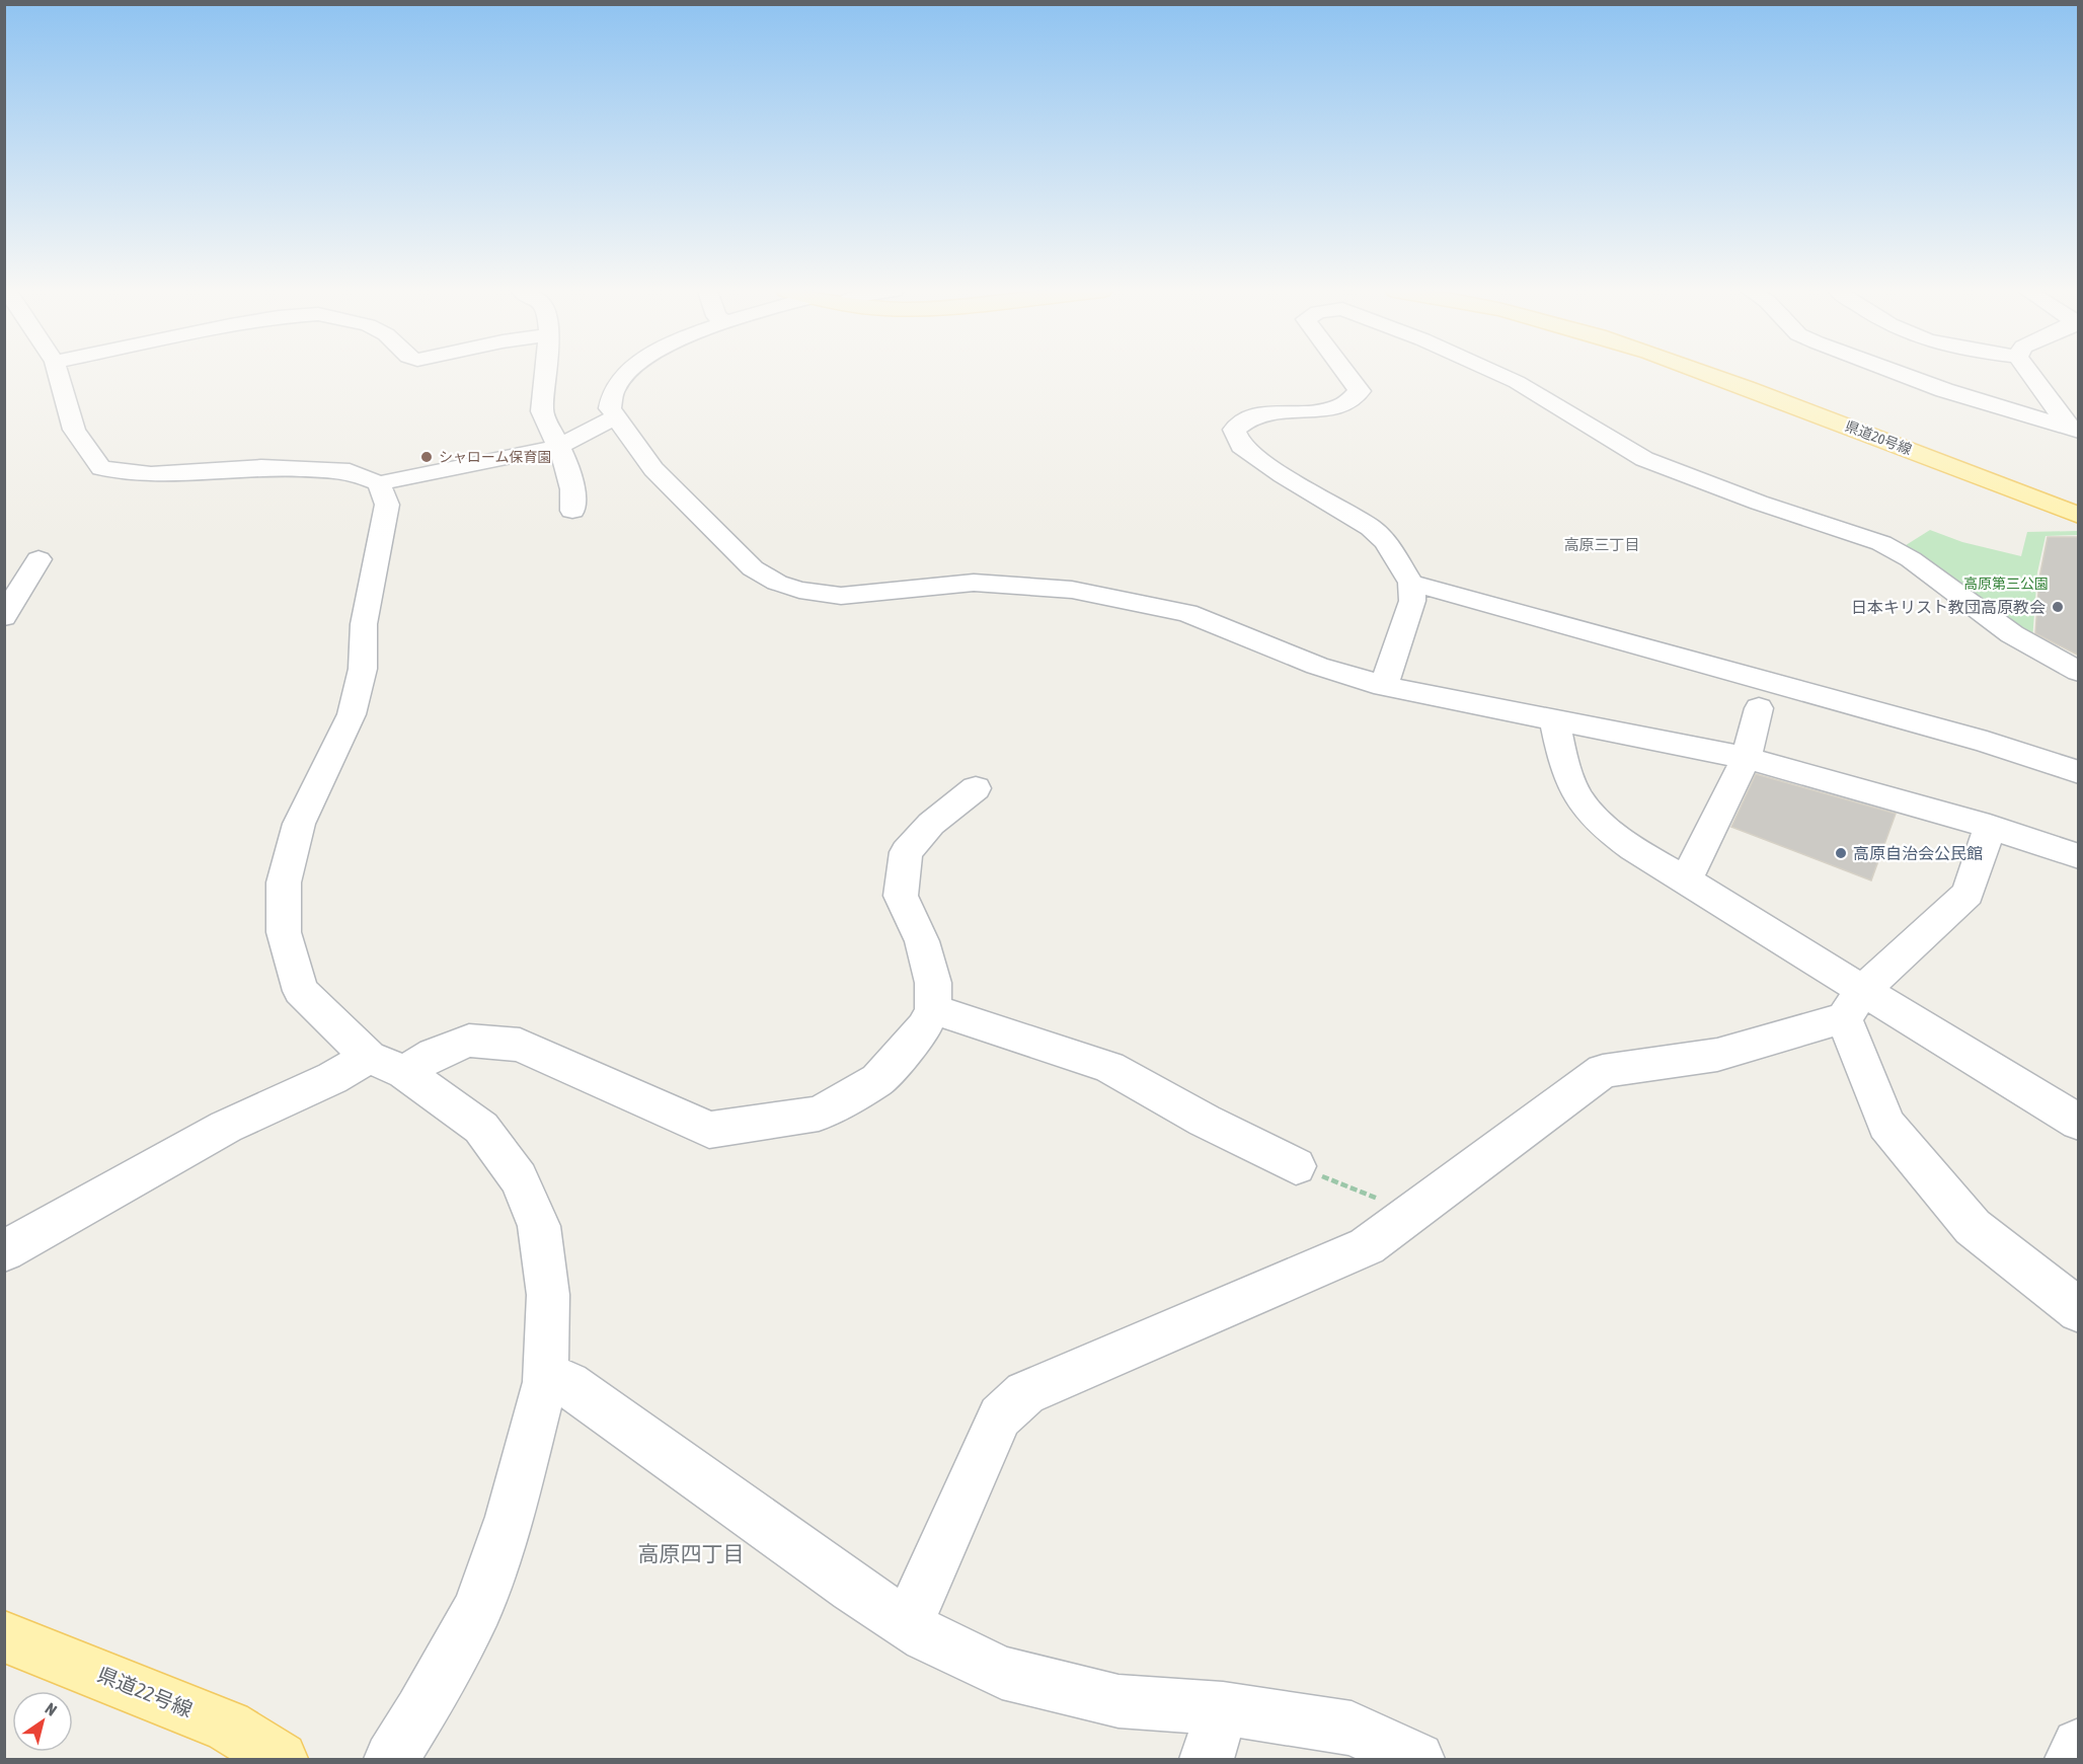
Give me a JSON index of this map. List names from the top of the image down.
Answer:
{
  "streets": {
    "main road": ["県道20号線", "県道22号線"]
  },
  "districts": ["高原三丁目", "高原四丁目"],
  "parks": ["高原第三公園"],
  "places": ["シャローム保育園", "日本キリスト教団高原教会", "高原自治会公民館"],
  "north": "top right"
}
